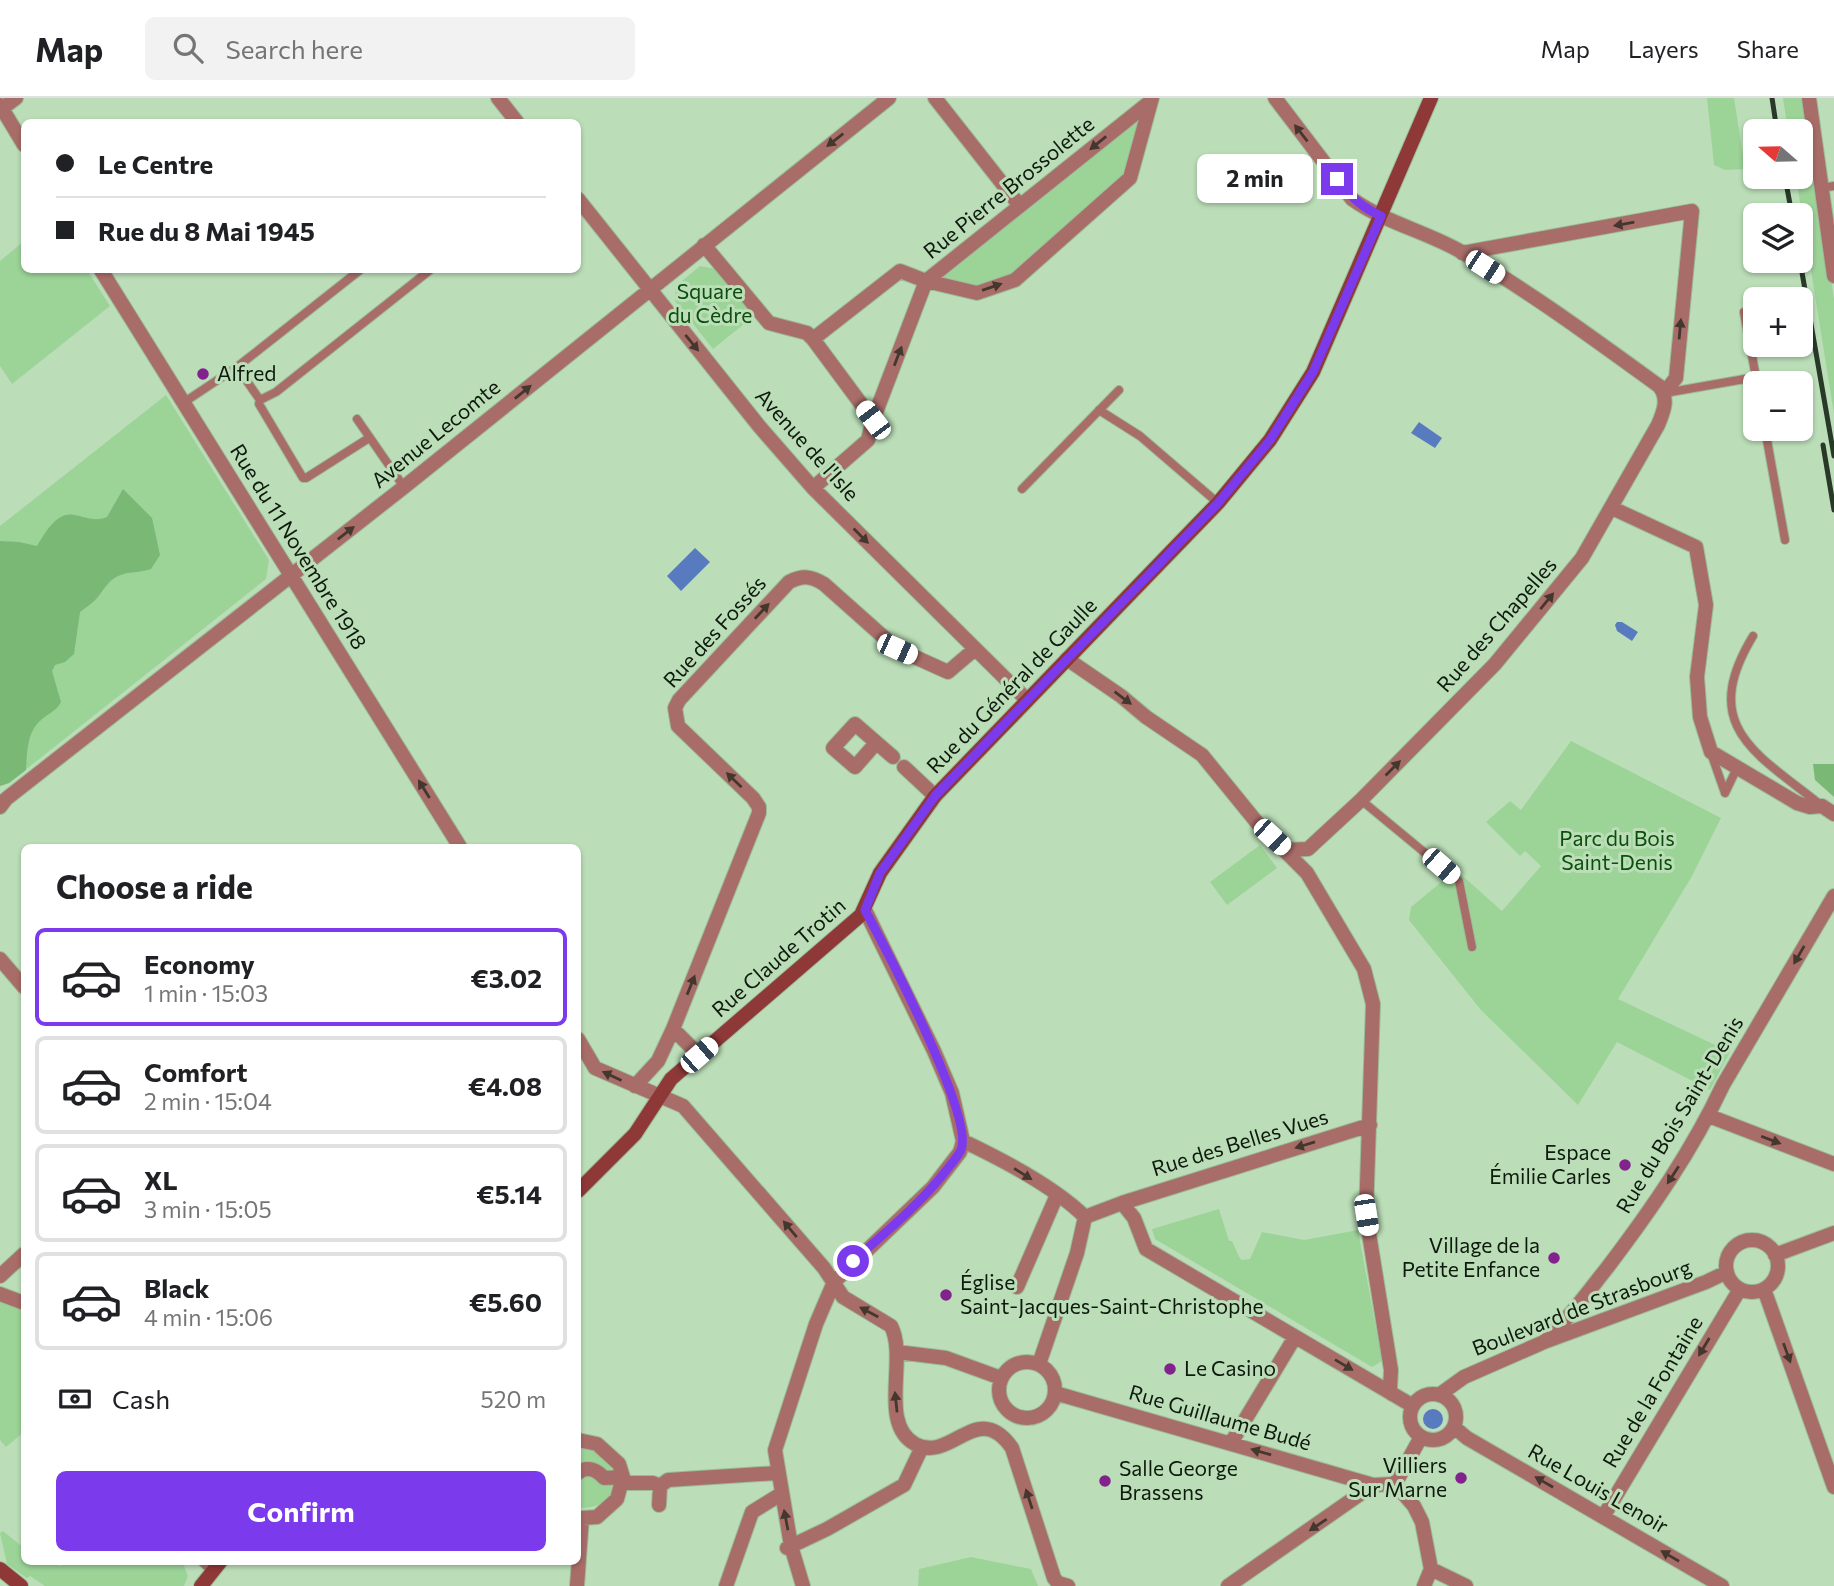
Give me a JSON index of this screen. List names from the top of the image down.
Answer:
{
  "streets": {
    "main road": ["Rue du Général de Gaulle", "Rue Claude Trotin"],
    "street": [
      "Rue Pierre Brossolette",
      "Avenue Lecomte",
      "Avenue de l'Isle",
      "Rue du 11 Novembre 1918",
      "Rue des Chapelles",
      "Rue des Fossés",
      "Rue du Bois Saint-Denis",
      "Rue des Belles Vues",
      "Boulevard de Strasbourg",
      "Rue de la Fontaine",
      "Rue Guillaume Budé",
      "Rue Louis Lenoir"
    ]
  },
  "crossings": [
    ["Rue Pierre Brossolette", "Avenue de l'Isle"],
    ["Avenue Lecomte", "Avenue de l'Isle"],
    ["Avenue Lecomte", "Rue du 11 Novembre 1918"],
    ["Avenue de l'Isle", "Rue des Fossés"],
    ["Avenue de l'Isle", "Rue du Général de Gaulle"],
    ["Rue du Général de Gaulle", "Rue Claude Trotin"],
    ["Rue du Bois Saint-Denis", "Boulevard de Strasbourg"],
    ["Boulevard de Strasbourg", "Rue de la Fontaine"],
    ["Boulevard de Strasbourg", "Rue Louis Lenoir"],
    ["Rue de la Fontaine", "Rue Louis Lenoir"]
  ],
  "one_way": [
    "Rue du 11 Novembre 1918",
    "Rue du Bois Saint-Denis",
    "Rue des Belles Vues",
    "Rue de la Fontaine",
    "Rue Louis Lenoir"
  ],
  "parks": ["Square du Cèdre", "Parc du Bois Saint-Denis"],
  "places": [
    "Alfred",
    "Espace Émilie Carles",
    "Village de la Petite Enfance",
    "Église Saint-Jacques-Saint-Christophe",
    "Le Casino",
    "Villiers Sur Marne",
    "Salle George Brassens"
  ],
  "north": "left",
  "page": {
    "header": "Map",
    "search": "Search here",
    "nav": ["Map", "Layers", "Share"],
    "map_buttons": ["+", "−"],
    "banner": ["Le Centre", "Rue du 8 Mai 1945"],
    "bubble": "2 min",
    "heading": "Choose a ride",
    "list": [
      {
        "name": "Economy",
        "note": "1 min · 15:03",
        "value": "€3.02"
      },
      {
        "name": "Comfort",
        "note": "2 min · 15:04",
        "value": "€4.08"
      },
      {
        "name": "XL",
        "note": "3 min · 15:05",
        "value": "€5.14"
      },
      {
        "name": "Black",
        "note": "4 min · 15:06",
        "value": "€5.60"
      }
    ],
    "pay": ["Cash", "520 m"],
    "buttons": "Confirm"
  }
}
